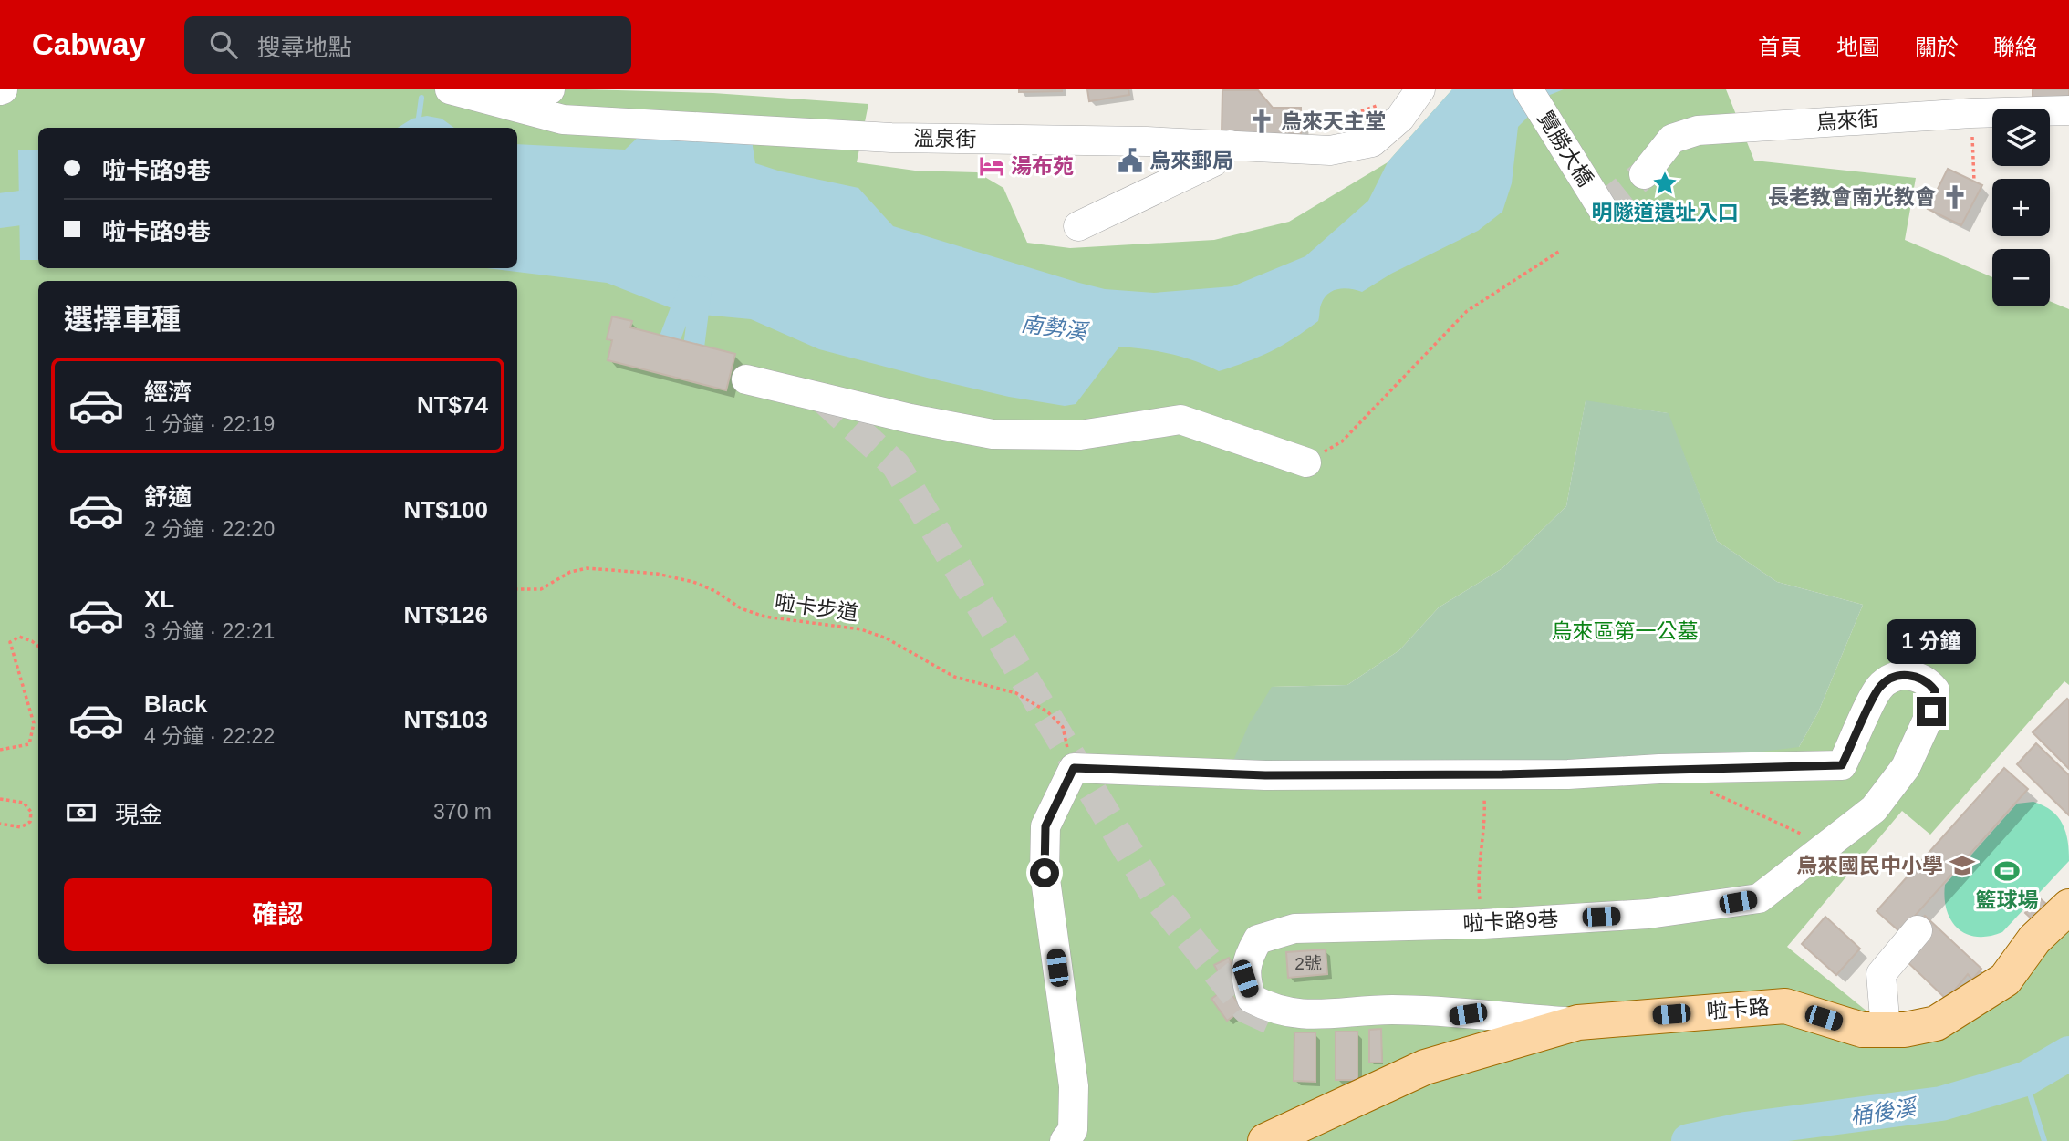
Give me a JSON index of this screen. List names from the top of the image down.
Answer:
{
  "streets": {
    "main road": ["啦卡路"],
    "street": [
      "烏來街",
      "溫泉街",
      "覽勝大橋",
      "啦卡路9巷"
    ],
    "path": ["啦卡步道"]
  },
  "crossings": [
    ["啦卡步道", "啦卡路9巷"],
    ["啦卡路9巷", "啦卡路"]
  ],
  "water": ["南勢溪", "桶後溪"],
  "parks": ["烏來區第一公墓"],
  "places": {
    "church": ["烏來天主堂", "長老教會南光教會"],
    "public building": ["烏來郵局"],
    "hotel": ["湯布苑"],
    "place": ["明隧道遺址入口"],
    "school or university": ["烏來國民中小學"],
    "sports": ["籃球場"]
  },
  "house_numbers": ["2號"],
  "page": {
    "header": "Cabway",
    "search": "搜尋地點",
    "nav": [
      "首頁",
      "地圖",
      "關於",
      "聯絡"
    ],
    "map_buttons": ["+", "−"],
    "banner": ["啦卡路9巷", "啦卡路9巷"],
    "heading": "選擇車種",
    "list": [
      {
        "name": "經濟",
        "note": "1 分鐘 · 22:19",
        "value": "NT$74"
      },
      {
        "name": "舒適",
        "note": "2 分鐘 · 22:20",
        "value": "NT$100"
      },
      {
        "name": "XL",
        "note": "3 分鐘 · 22:21",
        "value": "NT$126"
      },
      {
        "name": "Black",
        "note": "4 分鐘 · 22:22",
        "value": "NT$103"
      }
    ],
    "bubble": "1 分鐘",
    "pay": ["現金", "370 m"],
    "buttons": "確認"
  }
}
